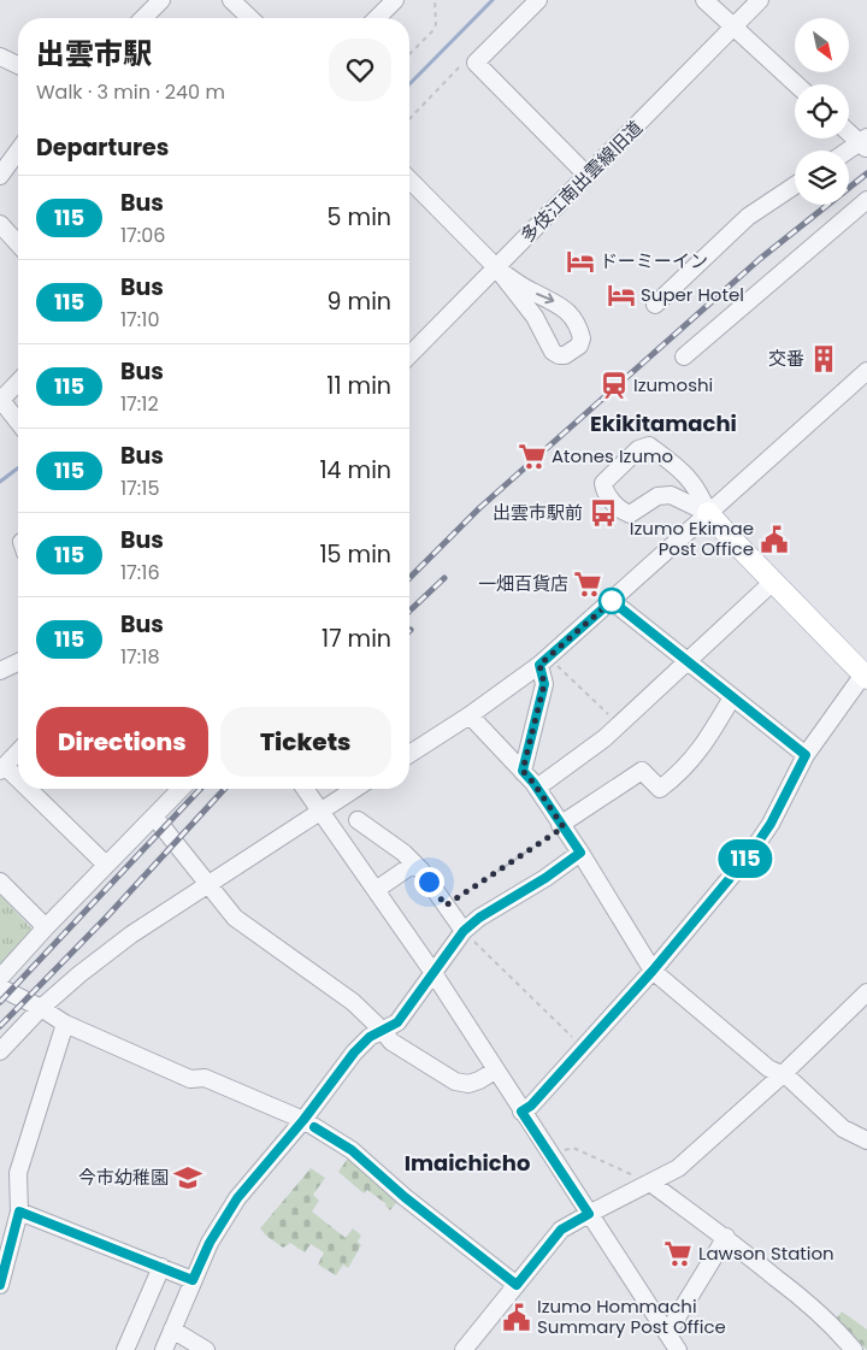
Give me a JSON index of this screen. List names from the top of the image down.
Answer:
{
  "streets": {
    "street": ["多伎江南出雲線旧道"]
  },
  "districts": ["Ekikitamachi", "Imaichicho"],
  "places": {
    "hotel": ["ドーミーイン", "Super Hotel"],
    "building": ["交番"],
    "station": ["Izumoshi"],
    "supermarket": ["Atones Izumo", "一畑百貨店", "Lawson Station"],
    "bus stop": ["出雲市駅前"],
    "public building": ["Izumo Ekimae Post Office", "Izumo Hommachi Summary Post Office"],
    "school or university": ["今市幼稚園"]
  },
  "lines": ["bus line 115"],
  "north": "bottom right",
  "page": {
    "on_map": "115",
    "heading": [
      ["出雲市駅", "Walk · 3 min · 240 m"],
      "Departures"
    ],
    "list": [
      {
        "mark": "115",
        "name": "Bus",
        "note": "17:06",
        "value": "5 min"
      },
      {
        "mark": "115",
        "name": "Bus",
        "note": "17:10",
        "value": "9 min"
      },
      {
        "mark": "115",
        "name": "Bus",
        "note": "17:12",
        "value": "11 min"
      },
      {
        "mark": "115",
        "name": "Bus",
        "note": "17:15",
        "value": "14 min"
      },
      {
        "mark": "115",
        "name": "Bus",
        "note": "17:16",
        "value": "15 min"
      },
      {
        "mark": "115",
        "name": "Bus",
        "note": "17:18",
        "value": "17 min"
      }
    ],
    "buttons": ["Directions", "Tickets"]
  }
}
